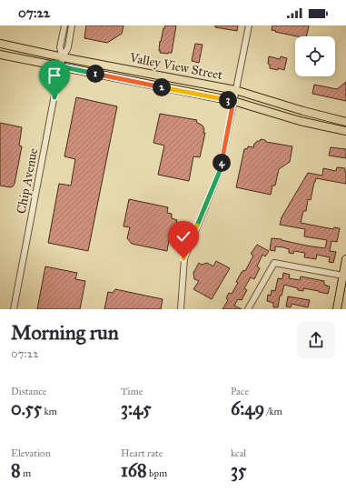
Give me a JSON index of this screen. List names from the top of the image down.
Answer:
{
  "streets": {
    "main road": ["Valley View Street"],
    "street": ["Chip Avenue"]
  },
  "crossings": [
    ["Valley View Street", "Chip Avenue"]
  ],
  "page": {
    "status": "07:22",
    "pins": [
      "1",
      "2",
      "3",
      "4"
    ],
    "heading": ["Morning run", "07:22"],
    "stats": [
      ["Distance", "0.55 km"],
      ["Time", "3:45"],
      ["Pace", "6:49 /km"],
      ["Elevation", "8 m"],
      ["Heart rate", "168 bpm"],
      ["kcal", "35"]
    ]
  }
}
